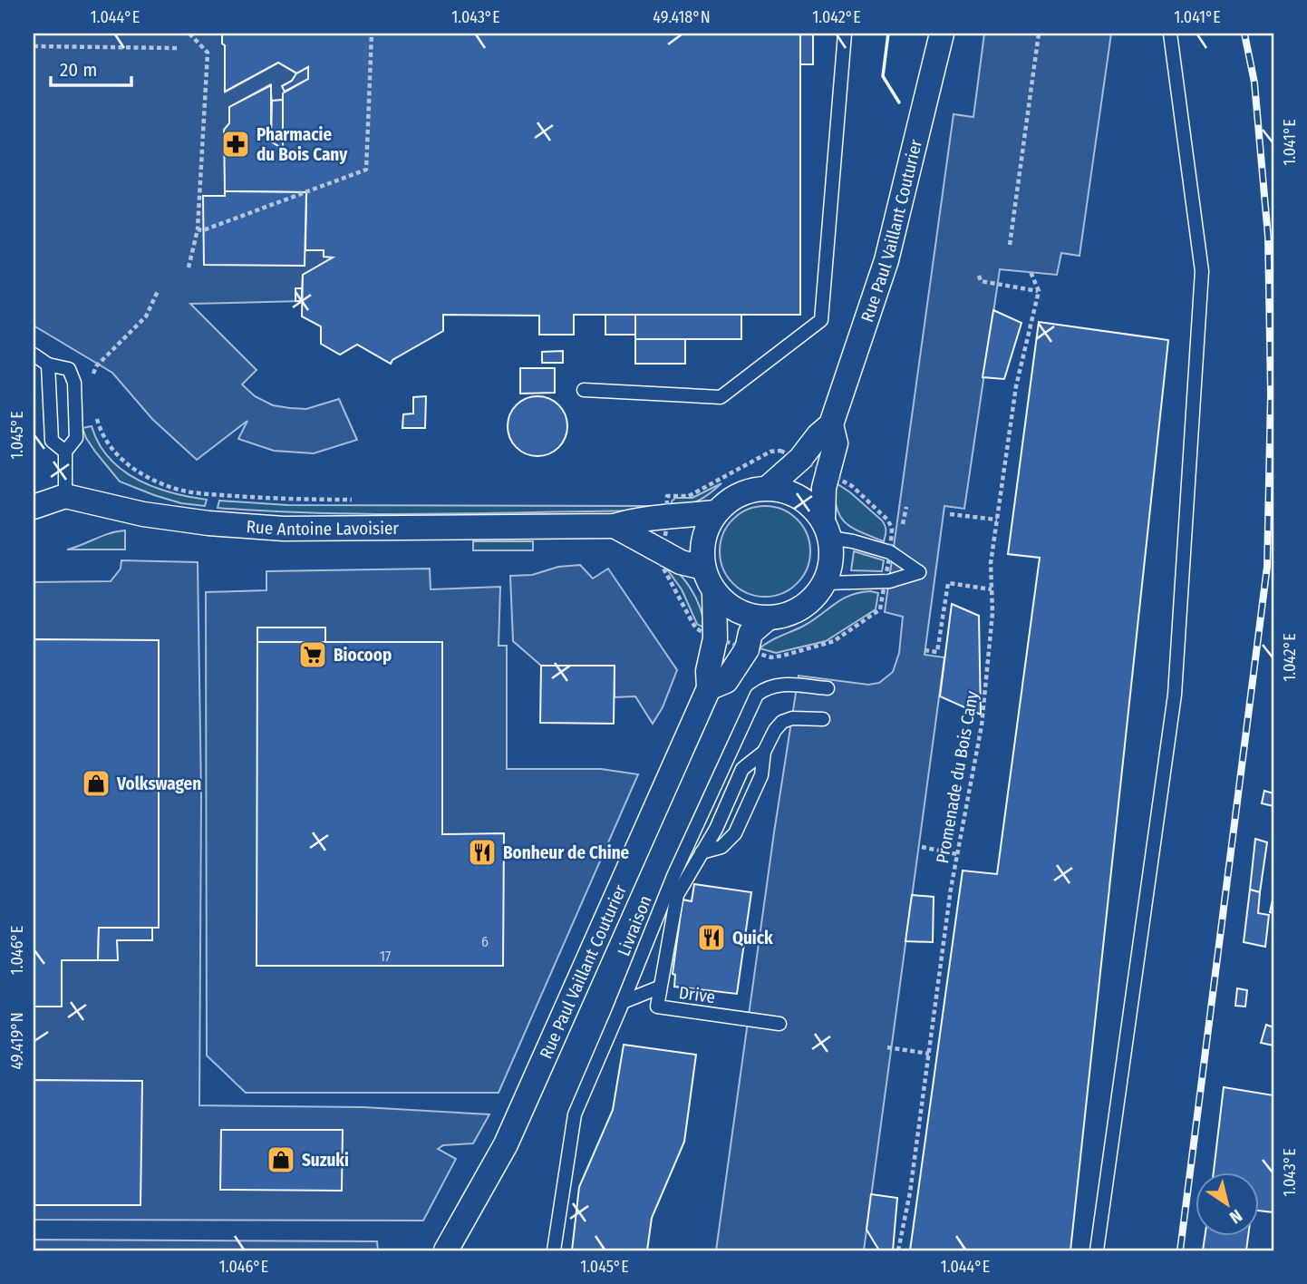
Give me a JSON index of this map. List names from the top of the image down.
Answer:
{
  "streets": {
    "street": ["Rue Paul Vaillant Couturier", "Rue Antoine Lavoisier"],
    "lane": ["Livraison", "Drive"],
    "path": ["Promenade du Bois Cany"]
  },
  "crossings": [
    ["Rue Paul Vaillant Couturier", "Rue Antoine Lavoisier"]
  ],
  "places": {
    "pharmacy": ["Pharmacie du Bois Cany"],
    "supermarket": ["Biocoop"],
    "shop": ["Volkswagen", "Suzuki"],
    "restaurant": ["Bonheur de Chine", "Quick"]
  },
  "house_numbers": ["6", "17"],
  "scale_bar": "20 m",
  "north": "bottom right",
  "coordinates": [
    "1.044°E",
    "1.043°E",
    "49.418°N",
    "1.042°E",
    "1.041°E",
    "1.045°E",
    "1.046°E",
    "49.419°N"
  ]
}
